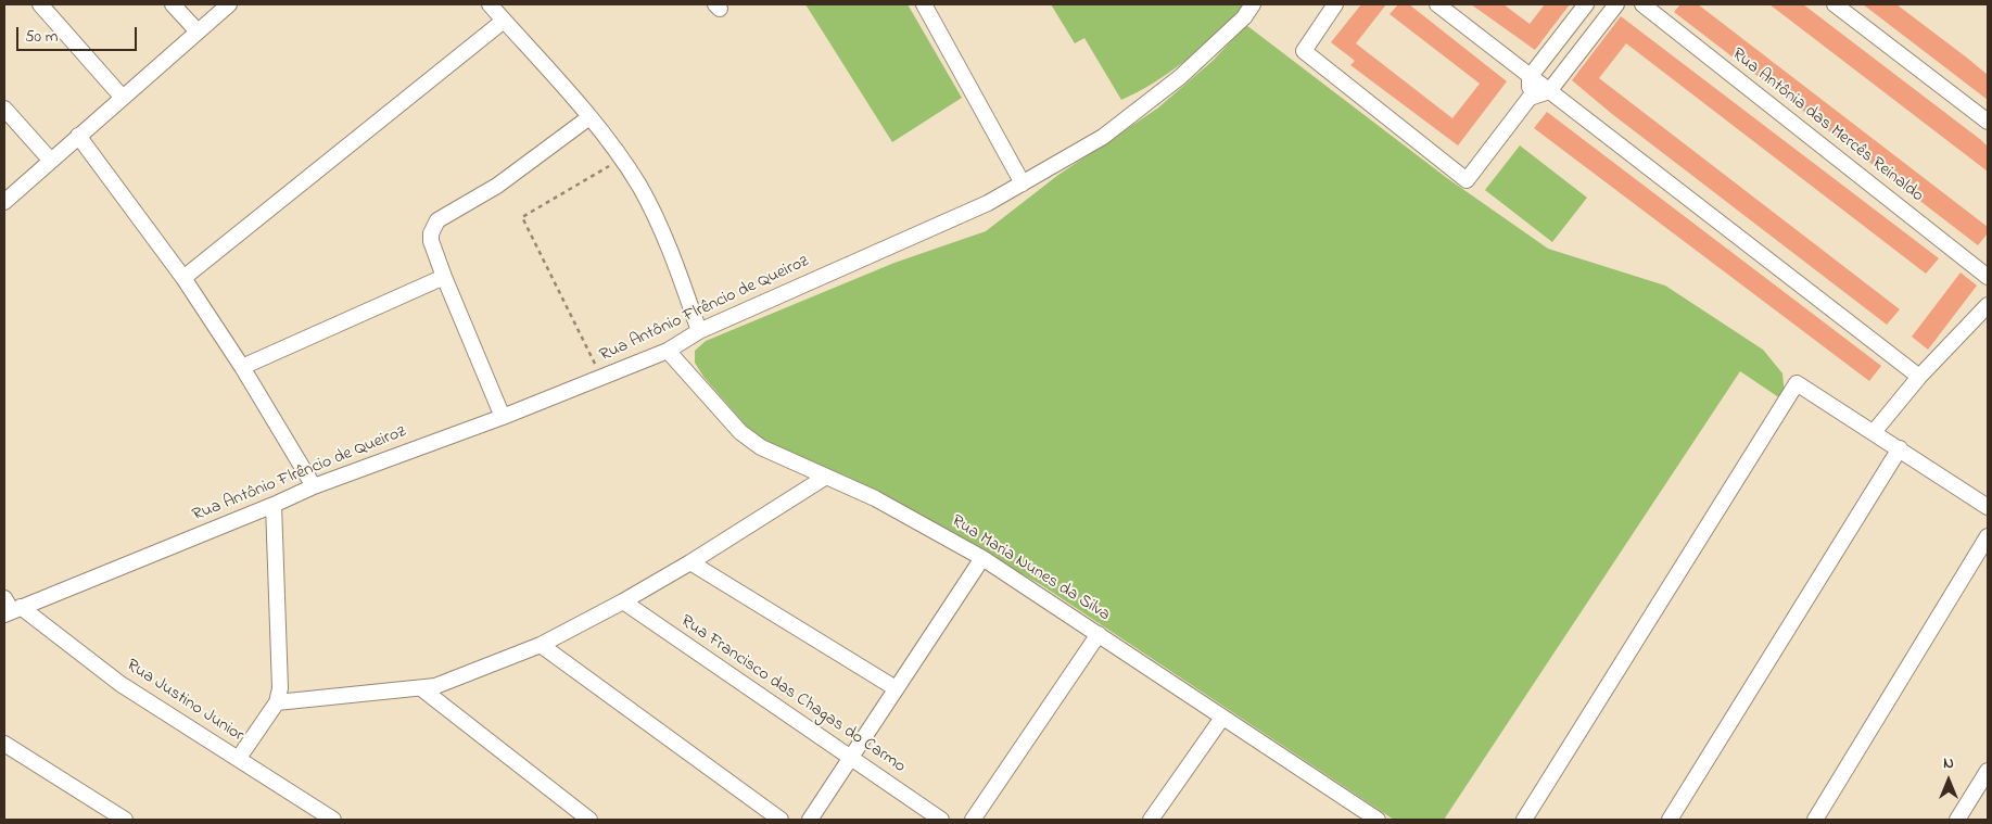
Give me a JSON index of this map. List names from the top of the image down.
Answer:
{
  "streets": {
    "street": [
      "Rua Antônia das Mercês Reinaldo",
      "Rua Antônio Flrêncio de Queiroz",
      "Rua Maria Nunes da Silva",
      "Rua Francisco das Chagas do Carmo",
      "Rua Justino Junior"
    ]
  },
  "crossings": [
    ["Rua Antônio Flrêncio de Queiroz", "Rua Maria Nunes da Silva"],
    ["Rua Antônio Flrêncio de Queiroz", "Rua Justino Junior"]
  ],
  "scale_bar": "50 m",
  "north": "top"
}
